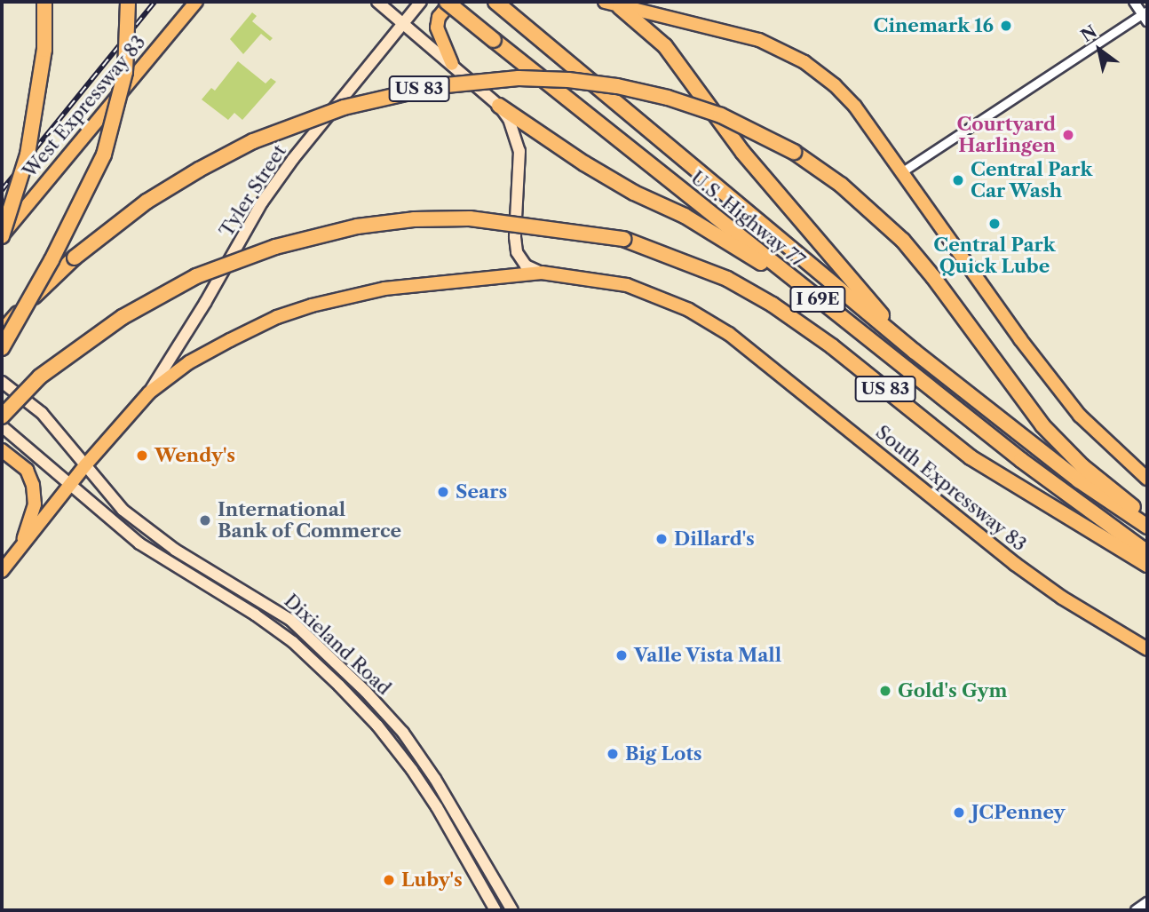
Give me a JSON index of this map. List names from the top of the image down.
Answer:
{
  "streets": {
    "highway": ["US 83", "U.S. Highway 77", "I 69E"],
    "main road": [
      "West Expressway 83",
      "Tyler Street",
      "South Expressway 83",
      "Dixieland Road"
    ]
  },
  "crossings": [
    ["Tyler Street", "South Expressway 83"]
  ],
  "places": [
    "Cinemark 16",
    "Courtyard Harlingen",
    "Central Park Car Wash",
    "Central Park Quick Lube",
    "Wendy's",
    "Sears",
    "International Bank of Commerce",
    "Dillard's",
    "Valle Vista Mall",
    "Gold's Gym",
    "Big Lots",
    "JCPenney",
    "Luby's"
  ],
  "north": "top left"
}
